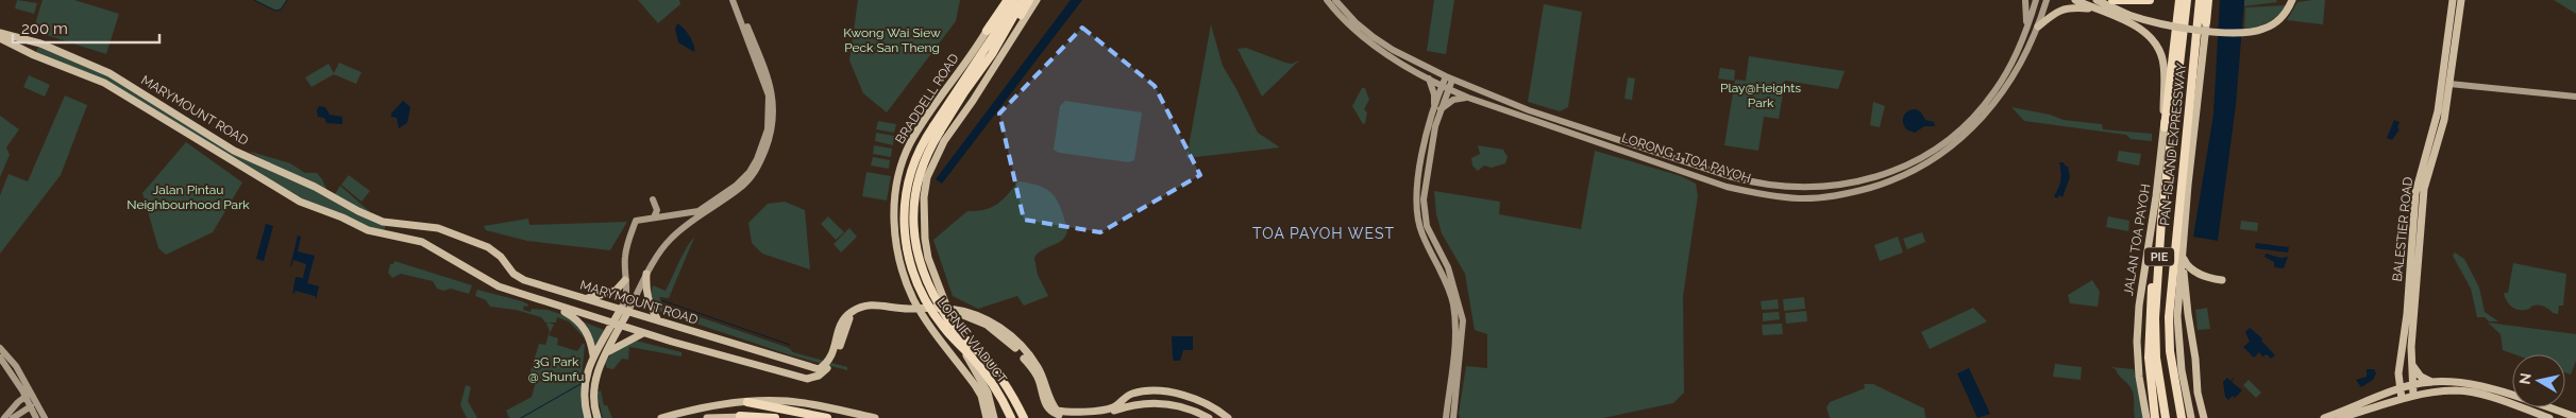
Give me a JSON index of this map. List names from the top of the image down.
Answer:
{
  "streets": {
    "highway": [
      "BRADDELL ROAD",
      "PAN-ISLAND EXPRESSWAY",
      "PIE",
      "LORNIE VIADUCT"
    ],
    "main road": [
      "MARYMOUNT ROAD",
      "LORONG 1 TOA PAYOH",
      "BALESTIER ROAD",
      "JALAN TOA PAYOH"
    ]
  },
  "crossings": [
    ["BRADDELL ROAD", "MARYMOUNT ROAD"],
    ["BRADDELL ROAD", "LORNIE VIADUCT"]
  ],
  "districts": ["TOA PAYOH WEST"],
  "parks": [
    "Kwong Wai Siew Peck San Theng",
    "Play@Heights Park",
    "Jalan Pintau Neighbourhood Park",
    "3G Park @ Shunfu"
  ],
  "scale_bar": "200 m",
  "north": "left"
}
